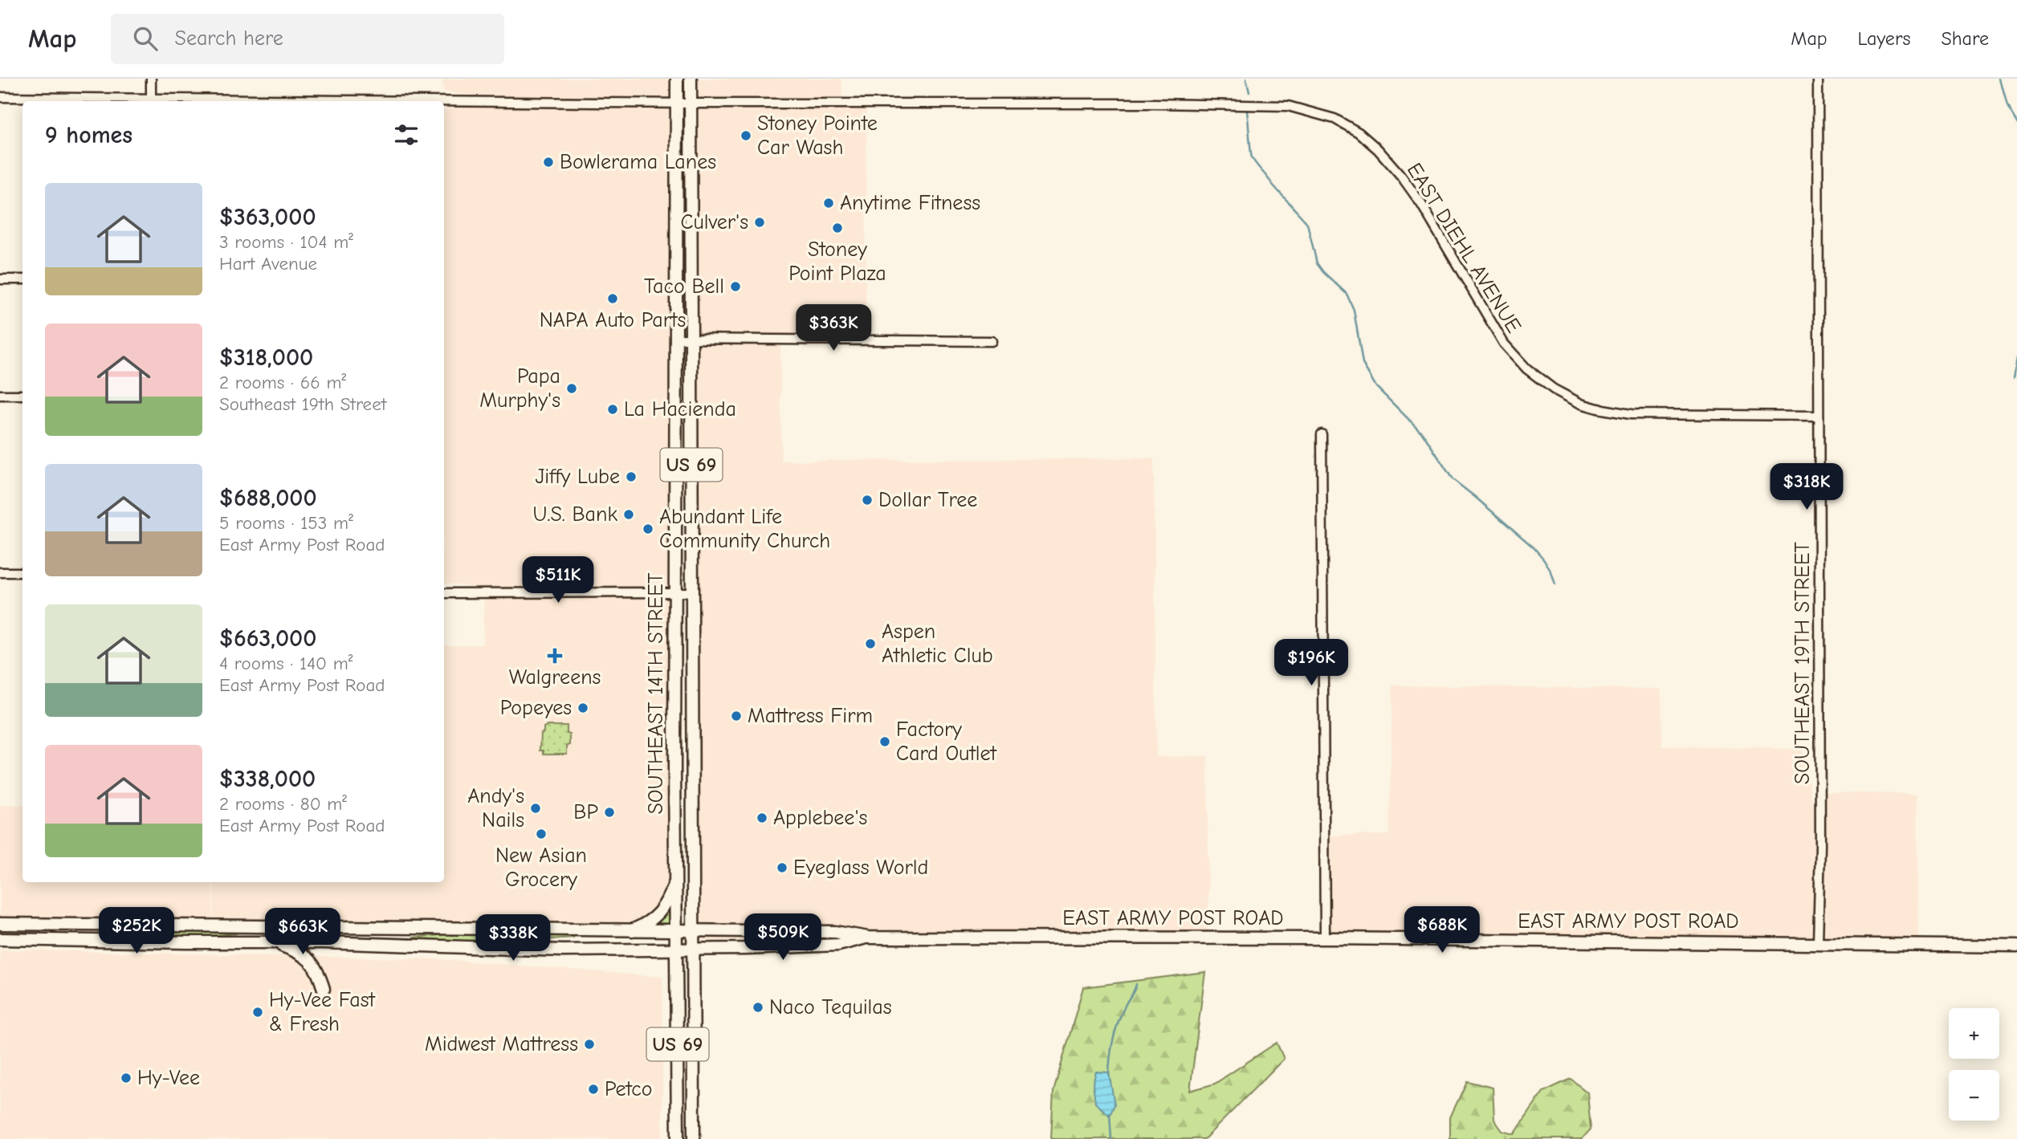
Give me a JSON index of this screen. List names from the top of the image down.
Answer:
{
  "streets": {
    "main road": ["US 69", "SOUTHEAST 14TH STREET", "EAST ARMY POST ROAD"],
    "street": ["EAST DIEHL AVENUE", "SOUTHEAST 19TH STREET"]
  },
  "crossings": [
    ["EAST DIEHL AVENUE", "SOUTHEAST 19TH STREET"],
    ["EAST DIEHL AVENUE", "SOUTHEAST 14TH STREET"],
    ["SOUTHEAST 19TH STREET", "EAST ARMY POST ROAD"],
    ["SOUTHEAST 14TH STREET", "EAST ARMY POST ROAD"]
  ],
  "places": {
    "other": [
      "Stoney Pointe Car Wash",
      "Bowlerama Lanes",
      "Anytime Fitness",
      "Culver's",
      "Stoney Point Plaza",
      "Taco Bell",
      "NAPA Auto Parts",
      "Papa Murphy's",
      "La Hacienda",
      "Jiffy Lube",
      "Dollar Tree",
      "U.S. Bank",
      "Abundant Life Community Church",
      "Aspen Athletic Club",
      "Popeyes",
      "Mattress Firm",
      "Factory Card Outlet",
      "Andy's Nails",
      "BP",
      "Applebee's",
      "New Asian Grocery",
      "Eyeglass World",
      "Naco Tequilas",
      "Hy-Vee Fast & Fresh",
      "Midwest Mattress",
      "Hy-Vee",
      "Petco"
    ],
    "health": ["Walgreens"]
  },
  "page": {
    "header": "Map",
    "search": "Search here",
    "nav": ["Map", "Layers", "Share"],
    "heading": "9 homes",
    "list": [
      {
        "name": "$363,000",
        "note": "3 rooms · 104 m² · Hart Avenue"
      },
      {
        "name": "$318,000",
        "note": "2 rooms · 66 m² · Southeast 19th Street"
      },
      {
        "name": "$688,000",
        "note": "5 rooms · 153 m² · East Army Post Road"
      },
      {
        "name": "$663,000",
        "note": "4 rooms · 140 m² · East Army Post Road"
      },
      {
        "name": "$338,000",
        "note": "2 rooms · 80 m² · East Army Post Road"
      }
    ],
    "price": [
      "$363K",
      "$318K",
      "$511K",
      "$196K",
      "$688K",
      "$252K",
      "$663K",
      "$509K",
      "$338K"
    ],
    "map_buttons": ["+", "−"]
  }
}
